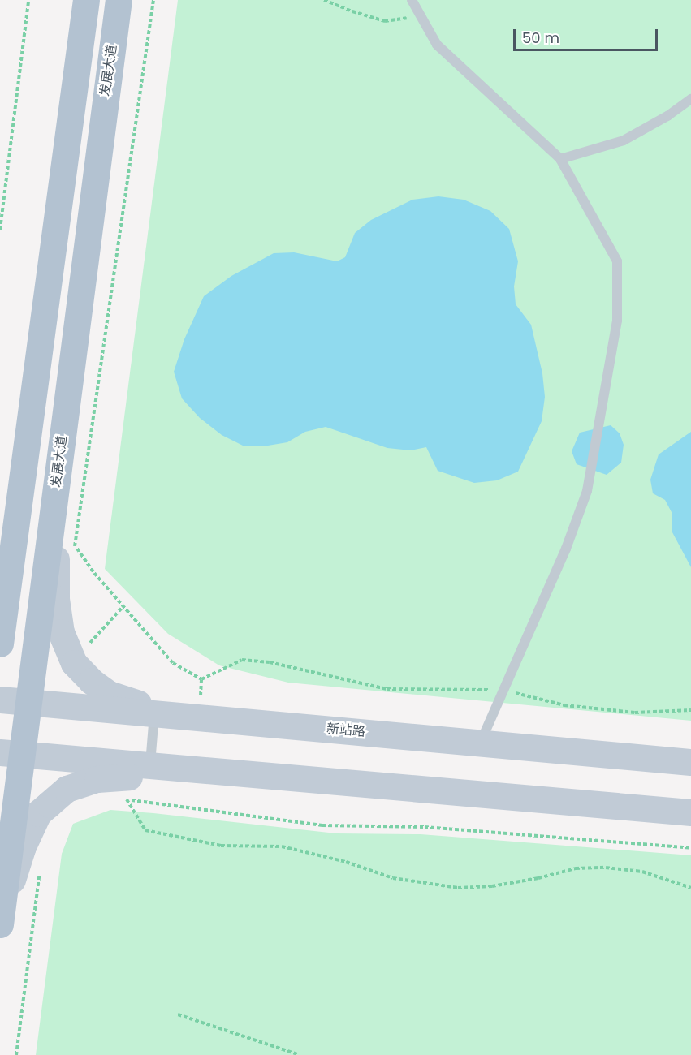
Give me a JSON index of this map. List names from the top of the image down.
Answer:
{
  "streets": {
    "main road": ["发展大道"],
    "street": ["新站路"]
  },
  "crossings": [
    ["发展大道", "新站路"]
  ],
  "scale_bar": "50 m"
}
